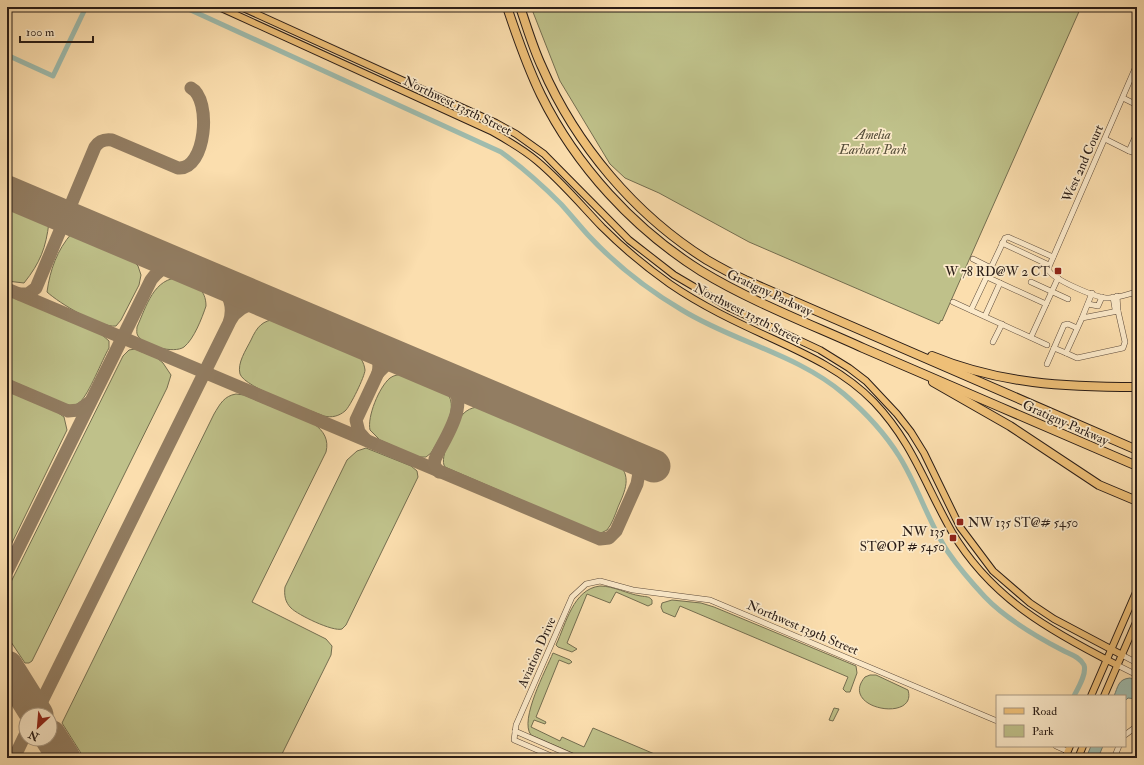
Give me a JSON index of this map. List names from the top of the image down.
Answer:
{
  "streets": {
    "highway": ["Gratigny Parkway"],
    "main road": ["Northwest 135th Street"],
    "street": ["West 2nd Court", "Northwest 139th Street", "Aviation Drive"]
  },
  "crossings": [
    ["Northwest 139th Street", "Aviation Drive"]
  ],
  "parks": ["Amelia Earhart Park"],
  "places": {
    "transit": ["W 78 RD@W 2 CT", "NW 135 ST@# 5450", "NW 135 ST@OP # 5450"]
  },
  "legend": ["Road", "Park"],
  "scale_bar": "100 m",
  "north": "bottom left"
}
